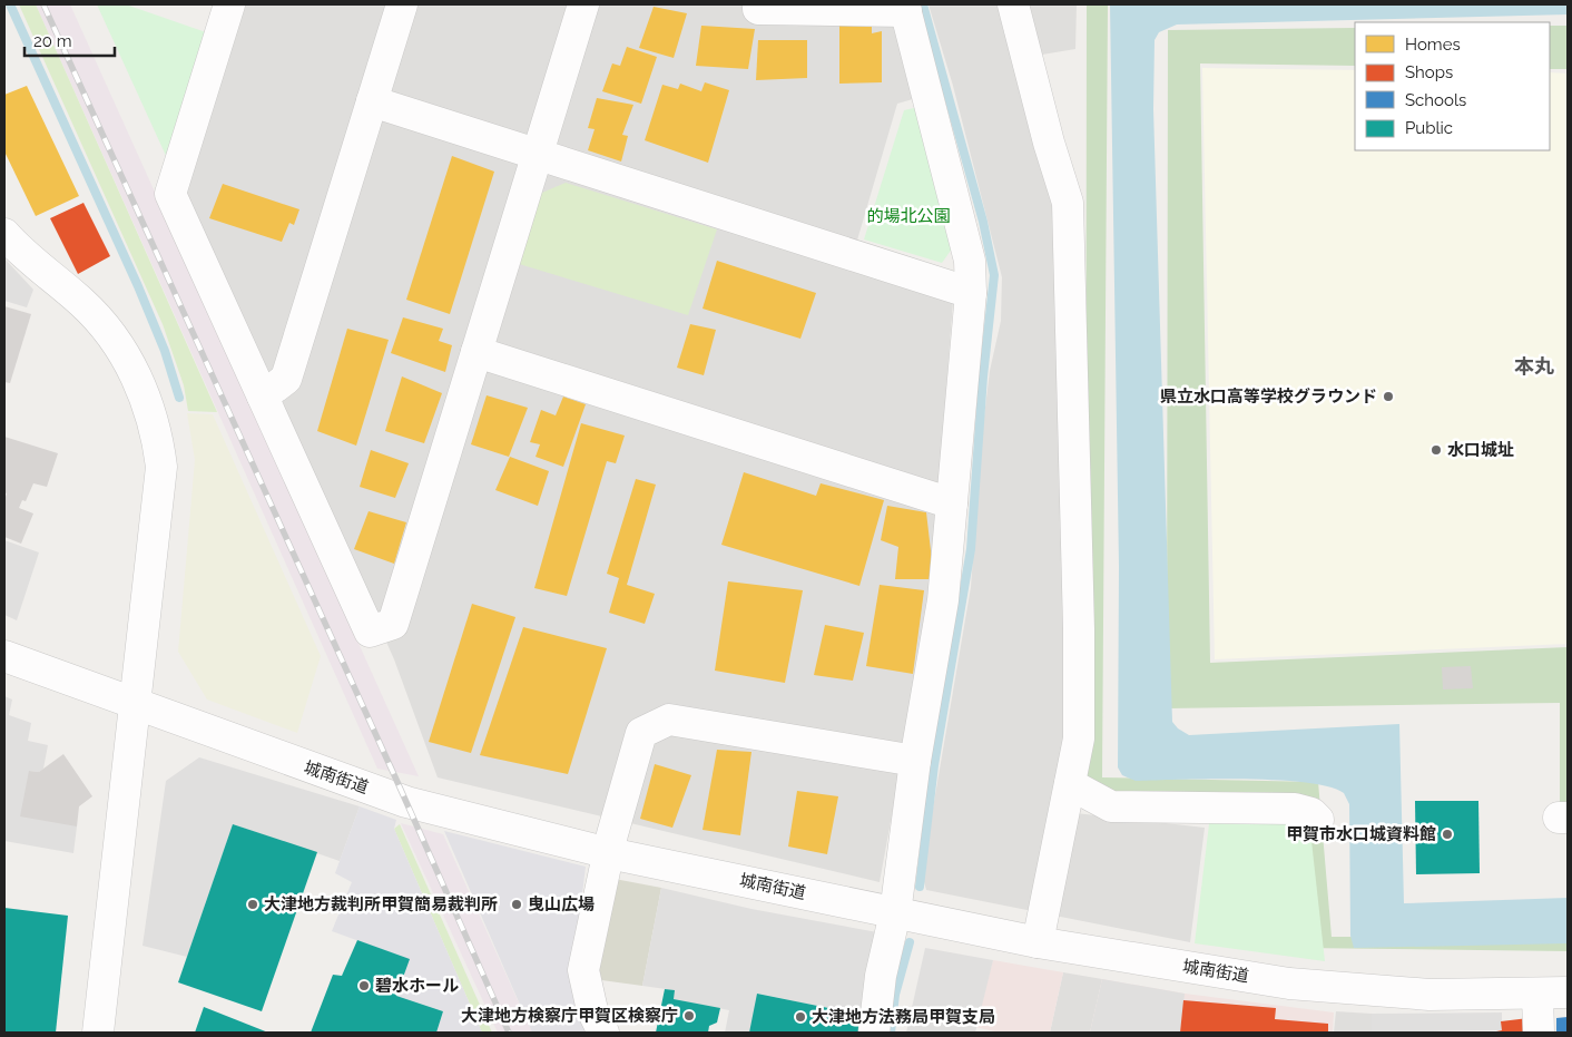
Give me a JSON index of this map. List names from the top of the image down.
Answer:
{
  "streets": {
    "street": ["城南街道"]
  },
  "districts": ["本丸"],
  "parks": ["的場北公園"],
  "places": [
    "県立水口高等学校グラウンド",
    "水口城址",
    "甲賀市水口城資料館",
    "大津地方裁判所甲賀簡易裁判所",
    "曳山広場",
    "碧水ホール",
    "大津地方検察庁甲賀区検察庁",
    "大津地方法務局甲賀支局"
  ],
  "legend": [
    "Homes",
    "Shops",
    "Schools",
    "Public"
  ],
  "scale_bar": "20 m"
}
